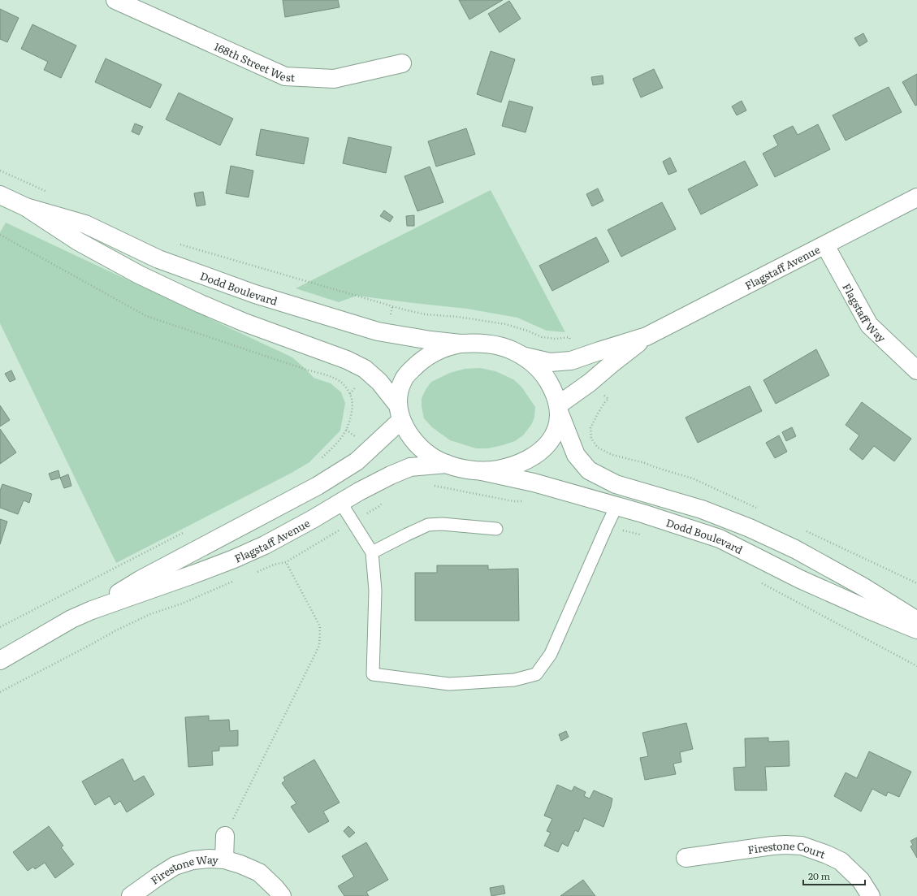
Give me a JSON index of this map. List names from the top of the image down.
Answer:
{
  "streets": {
    "street": [
      "168th Street West",
      "Flagstaff Avenue",
      "Dodd Boulevard",
      "Flagstaff Way",
      "Firestone Court",
      "Firestone Way"
    ]
  },
  "crossings": [
    ["Flagstaff Avenue", "Dodd Boulevard"],
    ["Flagstaff Avenue", "Flagstaff Way"]
  ],
  "scale_bar": "20 m"
}
